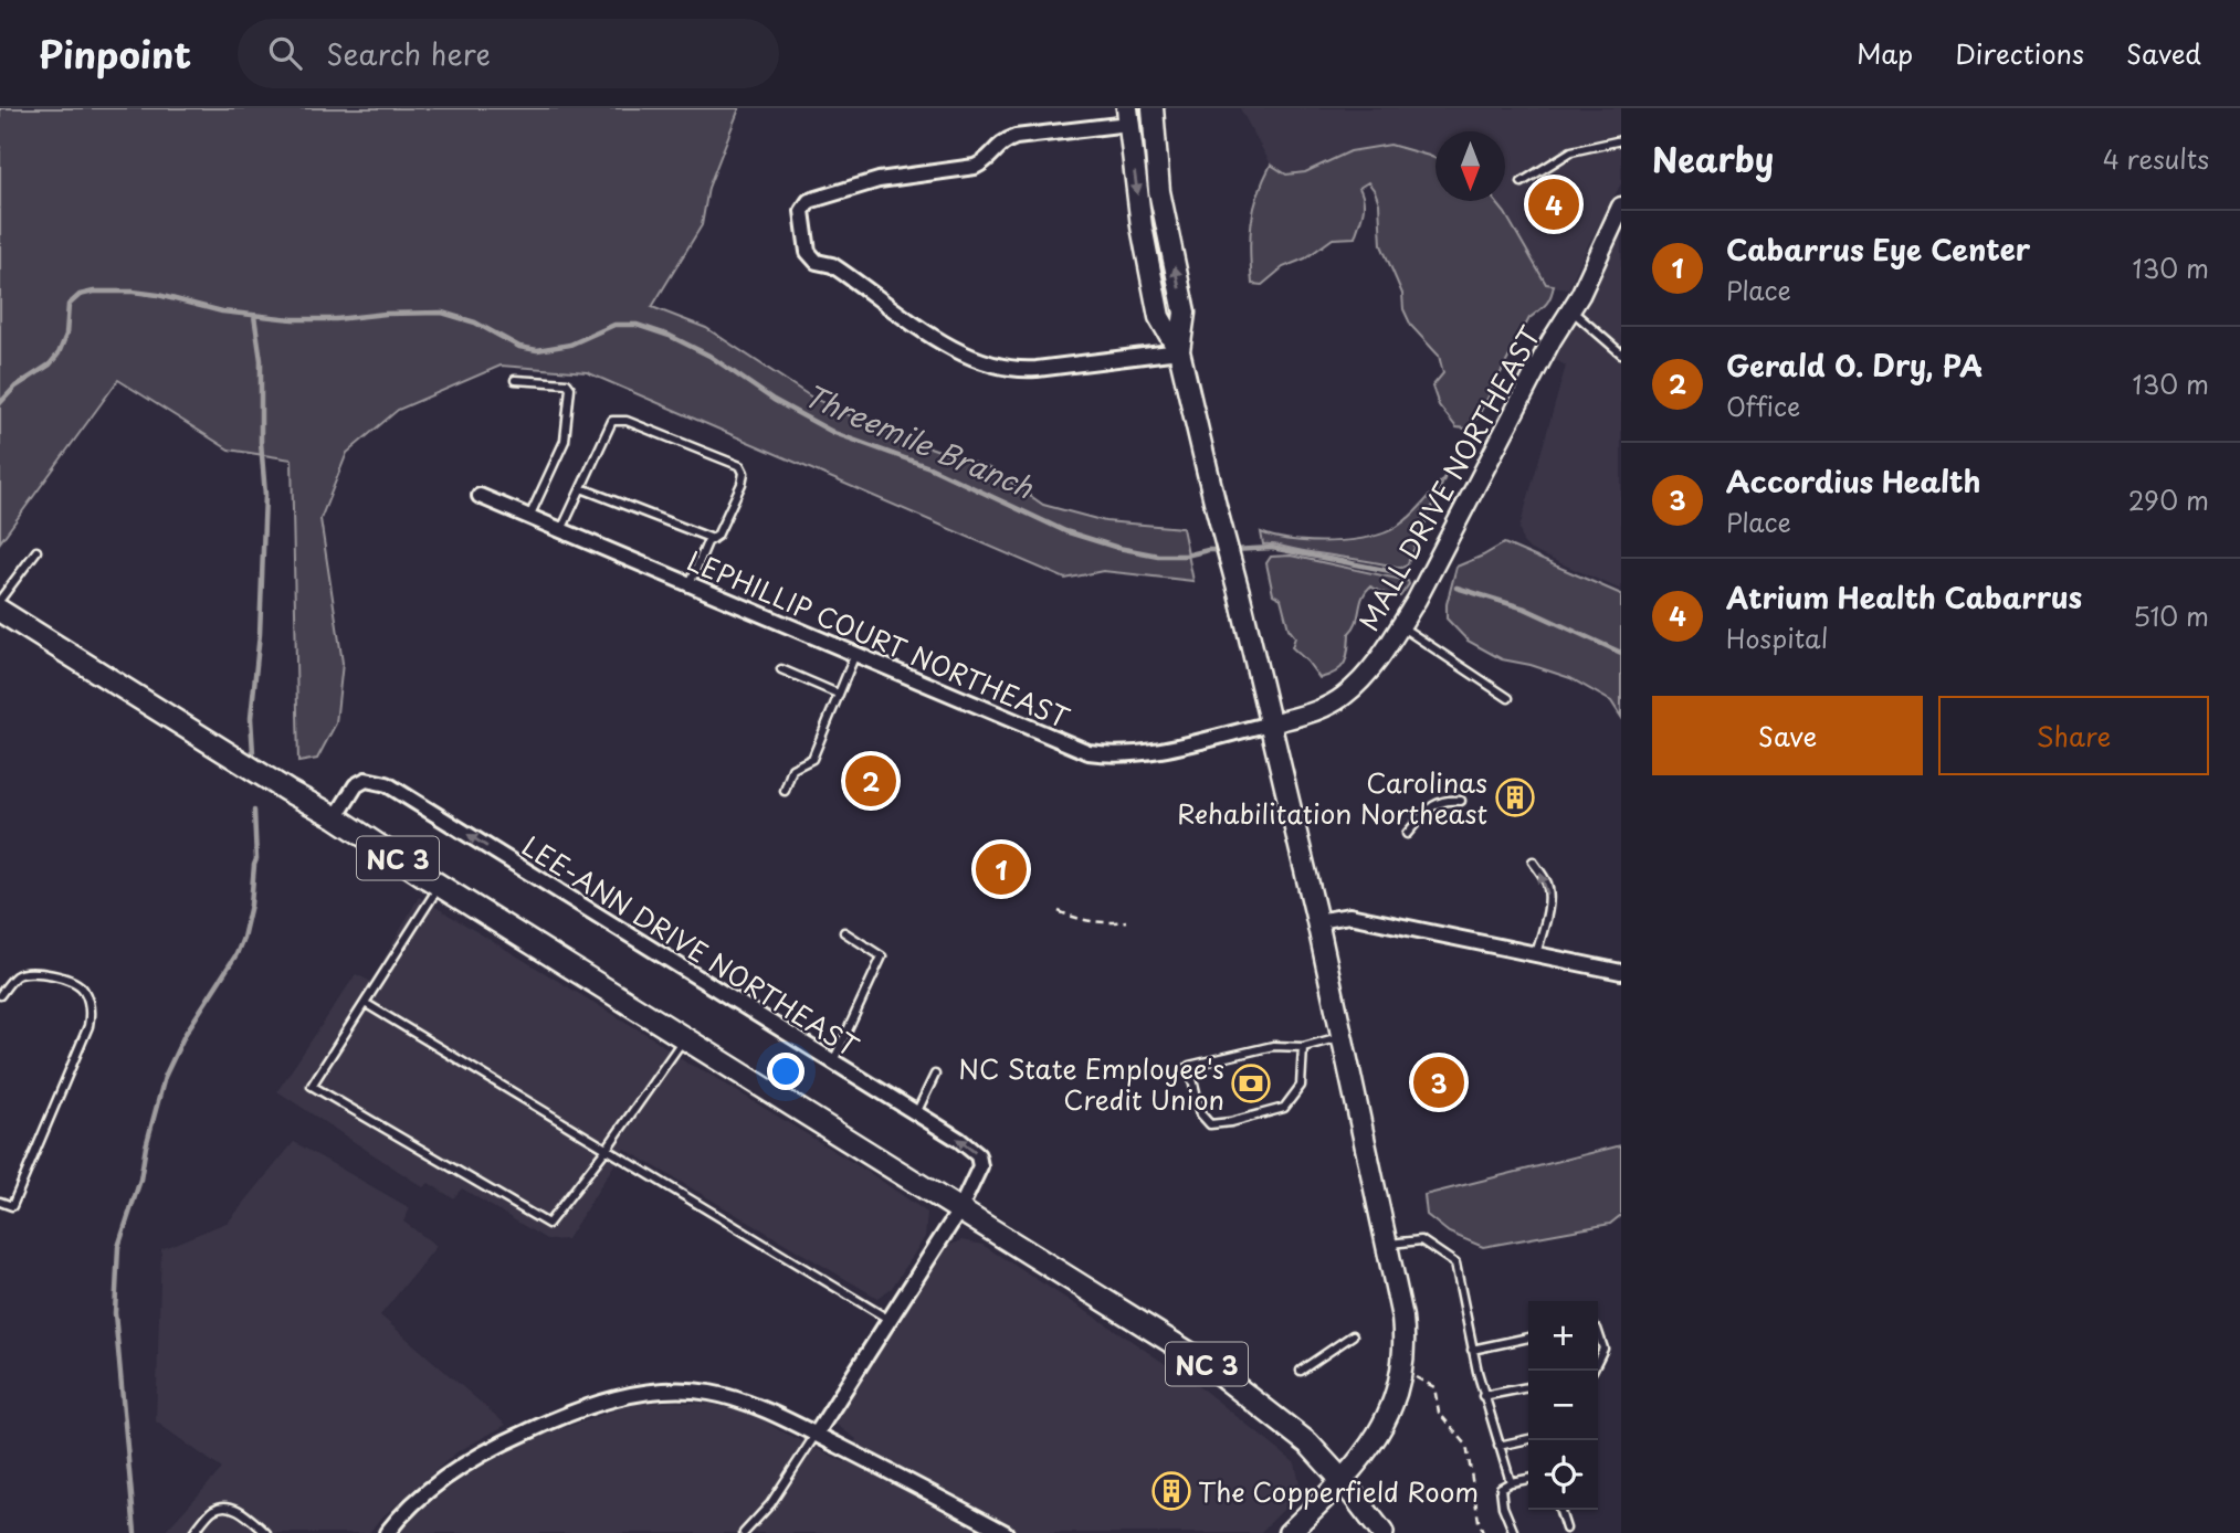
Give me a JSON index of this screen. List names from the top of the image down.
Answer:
{
  "streets": {
    "main road": ["NC 3"],
    "street": ["MALL DRIVE NORTHEAST", "LEPHILLIP COURT NORTHEAST", "LEE-ANN DRIVE NORTHEAST"]
  },
  "crossings": [
    ["MALL DRIVE NORTHEAST", "LEPHILLIP COURT NORTHEAST"],
    ["NC 3", "LEE-ANN DRIVE NORTHEAST"]
  ],
  "one_way": ["LEE-ANN DRIVE NORTHEAST"],
  "water": ["Threemile Branch"],
  "places": {
    "building": ["Carolinas Rehabilitation Northeast", "The Copperfield Room"],
    "bank": ["NC State Employee's Credit Union"]
  },
  "north": "bottom",
  "page": {
    "header": "Pinpoint",
    "search": "Search here",
    "nav": ["Map", "Directions", "Saved"],
    "heading": ["Nearby", "4 results"],
    "pins": [
      "4",
      "2",
      "1",
      "3"
    ],
    "list": [
      {
        "mark": "1",
        "name": "Cabarrus Eye Center",
        "note": "Place",
        "value": "130 m"
      },
      {
        "mark": "2",
        "name": "Gerald O. Dry, PA",
        "note": "Office",
        "value": "130 m"
      },
      {
        "mark": "3",
        "name": "Accordius Health",
        "note": "Place",
        "value": "290 m"
      },
      {
        "mark": "4",
        "name": "Atrium Health Cabarrus",
        "note": "Hospital",
        "value": "510 m"
      }
    ],
    "buttons": ["Save", "Share"],
    "map_buttons": ["+", "−"]
  }
}
